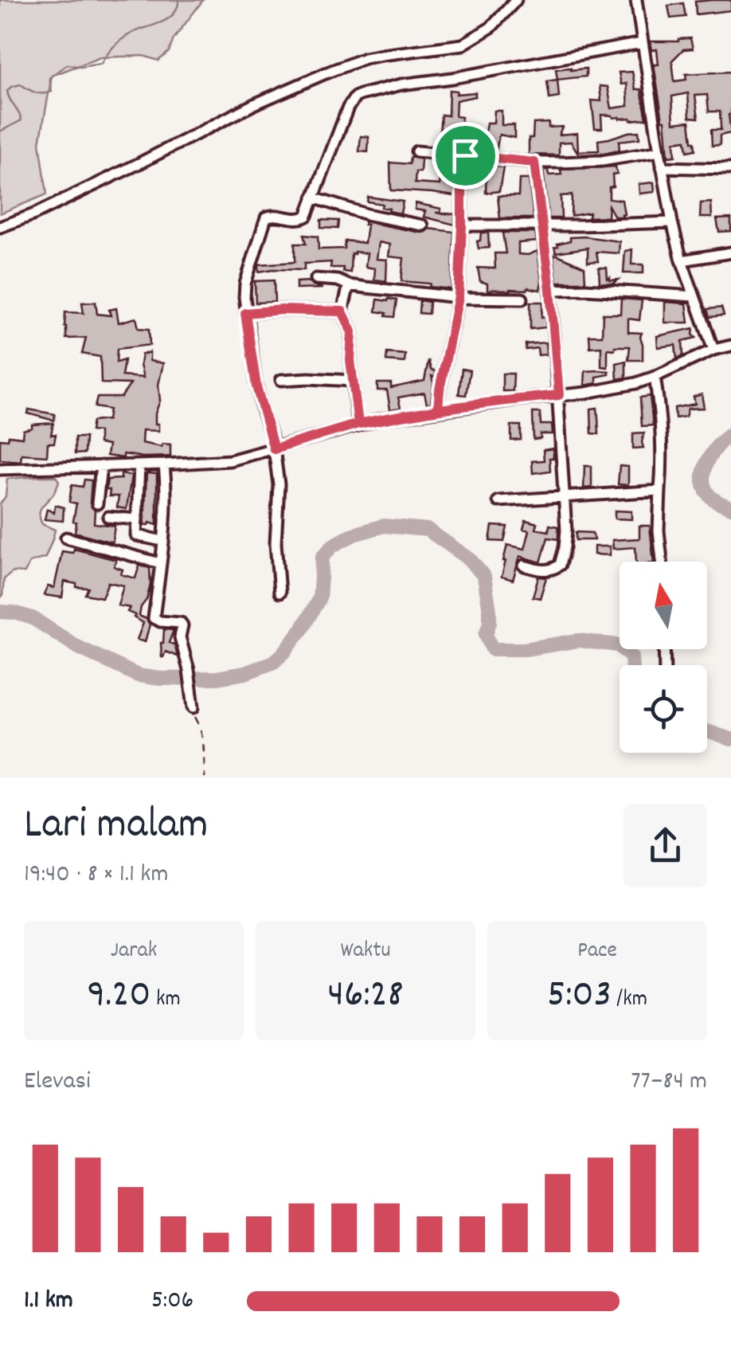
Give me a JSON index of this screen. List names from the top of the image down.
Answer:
{
  "north": "top",
  "page": {
    "heading": ["Lari malam", "19:40 · 8 × 1.1 km"],
    "stats": [
      ["Jarak", "9.20 km"],
      ["Waktu", "46:28"],
      ["Pace", "5:03 /km"]
    ],
    "chart": ["Elevasi", "77–84 m"],
    "list": [
      {
        "name": "1.1 km",
        "note": "5:06"
      }
    ]
  }
}
